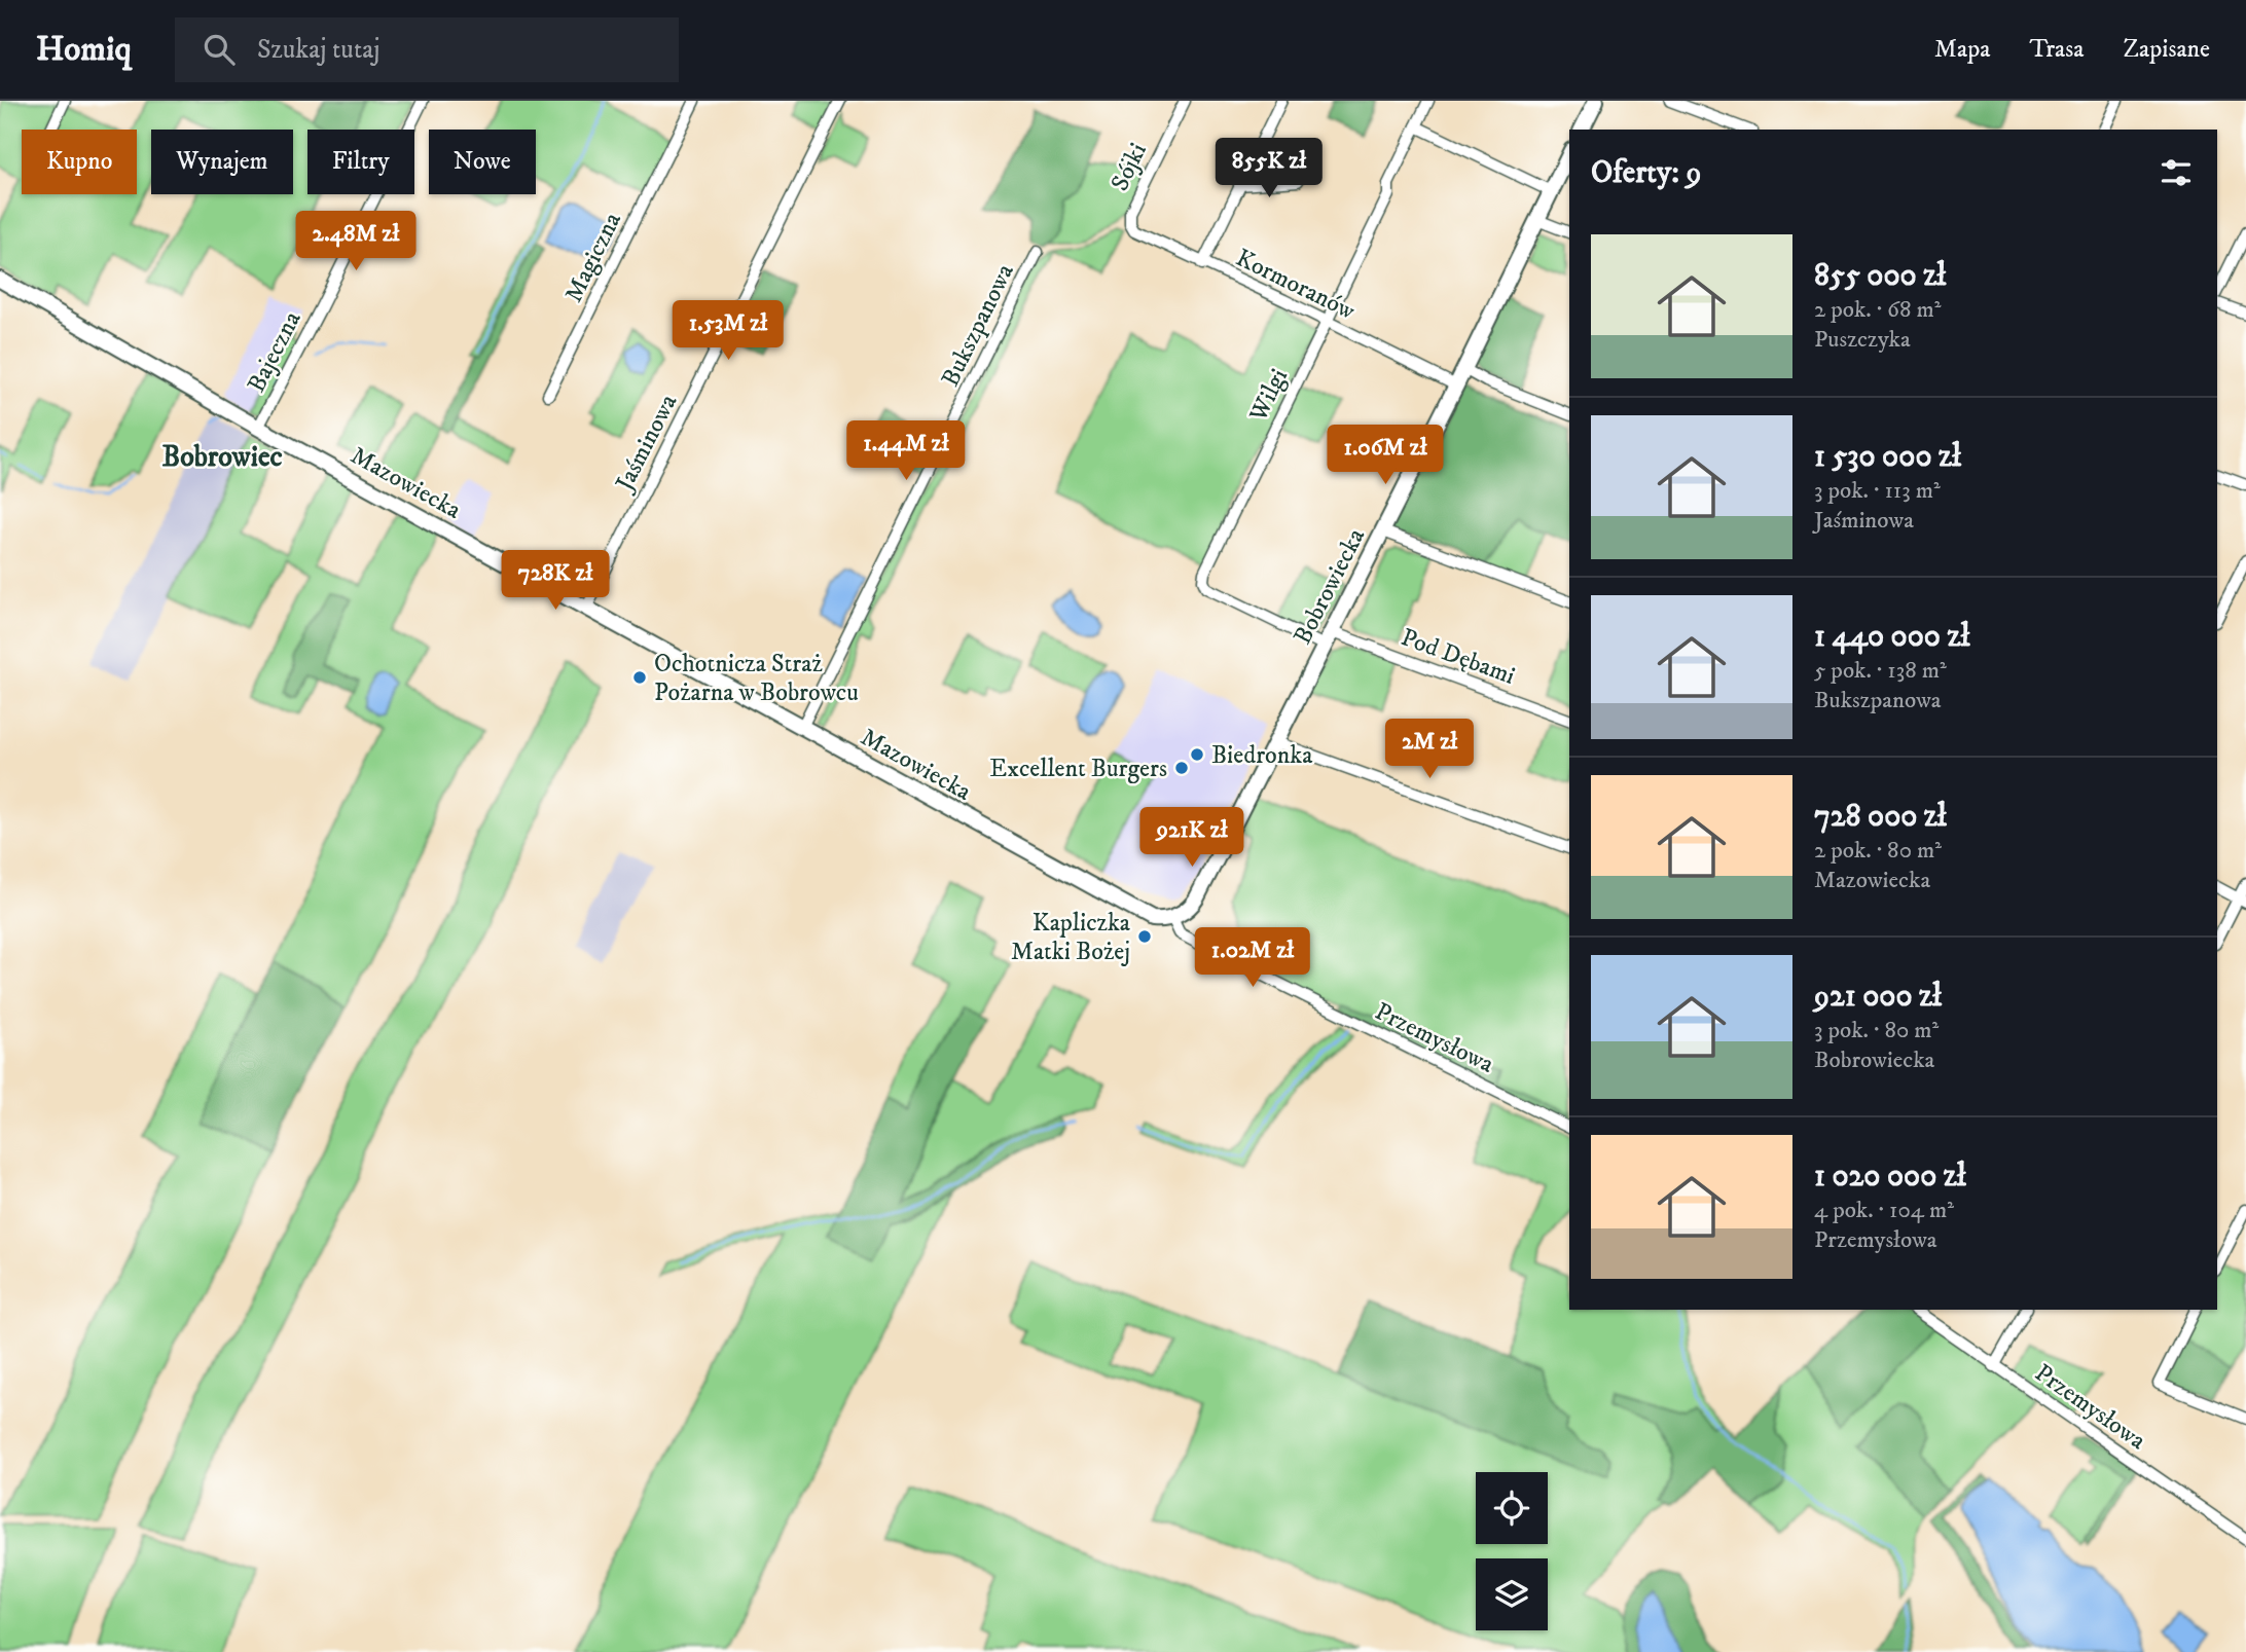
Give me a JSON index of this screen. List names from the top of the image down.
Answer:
{
  "streets": {
    "street": [
      "Sójki",
      "Magiczna",
      "Kormoranów",
      "Bukszpanowa",
      "Bajeczna",
      "Wilgi",
      "Jaśminowa",
      "Mazowiecka",
      "Bobrowiecka",
      "Pod Dębami",
      "Przemysłowa"
    ]
  },
  "crossings": [
    ["Sójki", "Kormoranów"],
    ["Kormoranów", "Wilgi"],
    ["Kormoranów", "Bobrowiecka"],
    ["Bukszpanowa", "Mazowiecka"],
    ["Bajeczna", "Mazowiecka"],
    ["Wilgi", "Bobrowiecka"],
    ["Jaśminowa", "Mazowiecka"],
    ["Mazowiecka", "Bobrowiecka"],
    ["Mazowiecka", "Przemysłowa"],
    ["Bobrowiecka", "Pod Dębami"],
    ["Bobrowiecka", "Przemysłowa"]
  ],
  "districts": ["Bobrowiec"],
  "places": [
    "Ochotnicza Straż Pożarna w Bobrowcu",
    "Biedronka",
    "Excellent Burgers",
    "Kapliczka Matki Bożej"
  ],
  "page": {
    "header": "Homiq",
    "search": "Szukaj tutaj",
    "nav": ["Mapa", "Trasa", "Zapisane"],
    "chip": [
      "Kupno",
      "Wynajem",
      "Filtry",
      "Nowe"
    ],
    "heading": "Oferty: 9",
    "price": [
      "855K zł",
      "2.48M zł",
      "1.53M zł",
      "1.44M zł",
      "1.06M zł",
      "728K zł",
      "2M zł",
      "921K zł",
      "1.02M zł"
    ],
    "list": [
      {
        "name": "855 000 zł",
        "note": "2 pok. · 68 m² · Puszczyka"
      },
      {
        "name": "1 530 000 zł",
        "note": "3 pok. · 113 m² · Jaśminowa"
      },
      {
        "name": "1 440 000 zł",
        "note": "5 pok. · 138 m² · Bukszpanowa"
      },
      {
        "name": "728 000 zł",
        "note": "2 pok. · 80 m² · Mazowiecka"
      },
      {
        "name": "921 000 zł",
        "note": "3 pok. · 80 m² · Bobrowiecka"
      },
      {
        "name": "1 020 000 zł",
        "note": "4 pok. · 104 m² · Przemysłowa"
      }
    ]
  }
}
